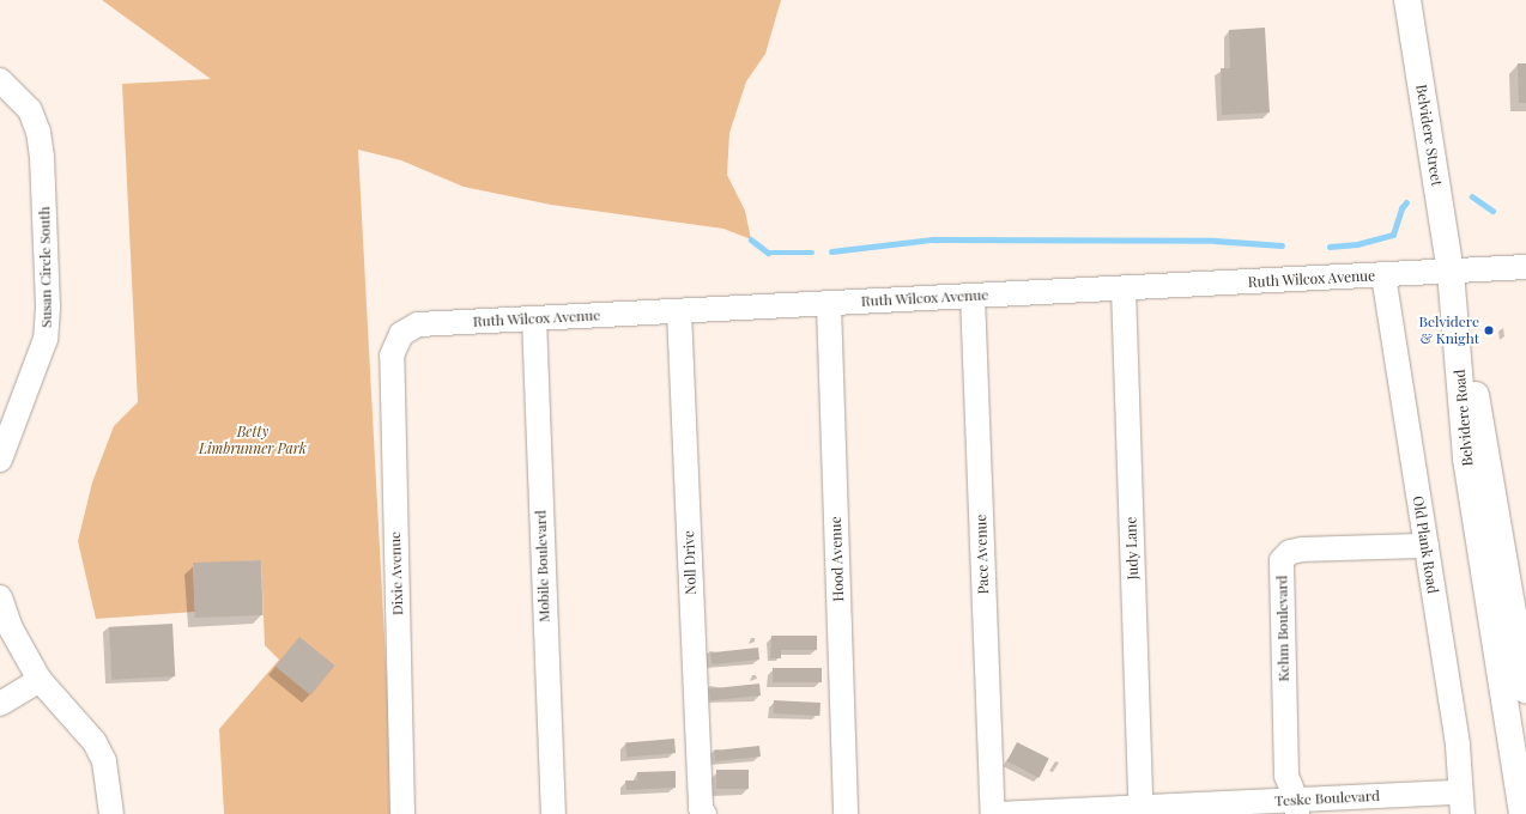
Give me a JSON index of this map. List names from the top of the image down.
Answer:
{
  "streets": {
    "main road": ["Belvidere Street", "Belvidere Road"],
    "street": [
      "Susan Circle South",
      "Ruth Wilcox Avenue",
      "Old Plank Road",
      "Judy Lane",
      "Pace Avenue",
      "Hood Avenue",
      "Noll Drive",
      "Mobile Boulevard",
      "Dixie Avenue",
      "Kehm Boulevard",
      "Teske Boulevard"
    ]
  },
  "crossings": [
    ["Belvidere Street", "Ruth Wilcox Avenue"],
    ["Belvidere Street", "Belvidere Road"],
    ["Ruth Wilcox Avenue", "Belvidere Road"],
    ["Ruth Wilcox Avenue", "Old Plank Road"],
    ["Ruth Wilcox Avenue", "Judy Lane"],
    ["Ruth Wilcox Avenue", "Pace Avenue"],
    ["Ruth Wilcox Avenue", "Hood Avenue"],
    ["Ruth Wilcox Avenue", "Noll Drive"],
    ["Ruth Wilcox Avenue", "Mobile Boulevard"],
    ["Ruth Wilcox Avenue", "Dixie Avenue"],
    ["Old Plank Road", "Kehm Boulevard"],
    ["Old Plank Road", "Teske Boulevard"],
    ["Judy Lane", "Teske Boulevard"],
    ["Kehm Boulevard", "Teske Boulevard"]
  ],
  "parks": ["Betty Limbrunner Park"],
  "places": ["Belvidere & Knight"]
}
